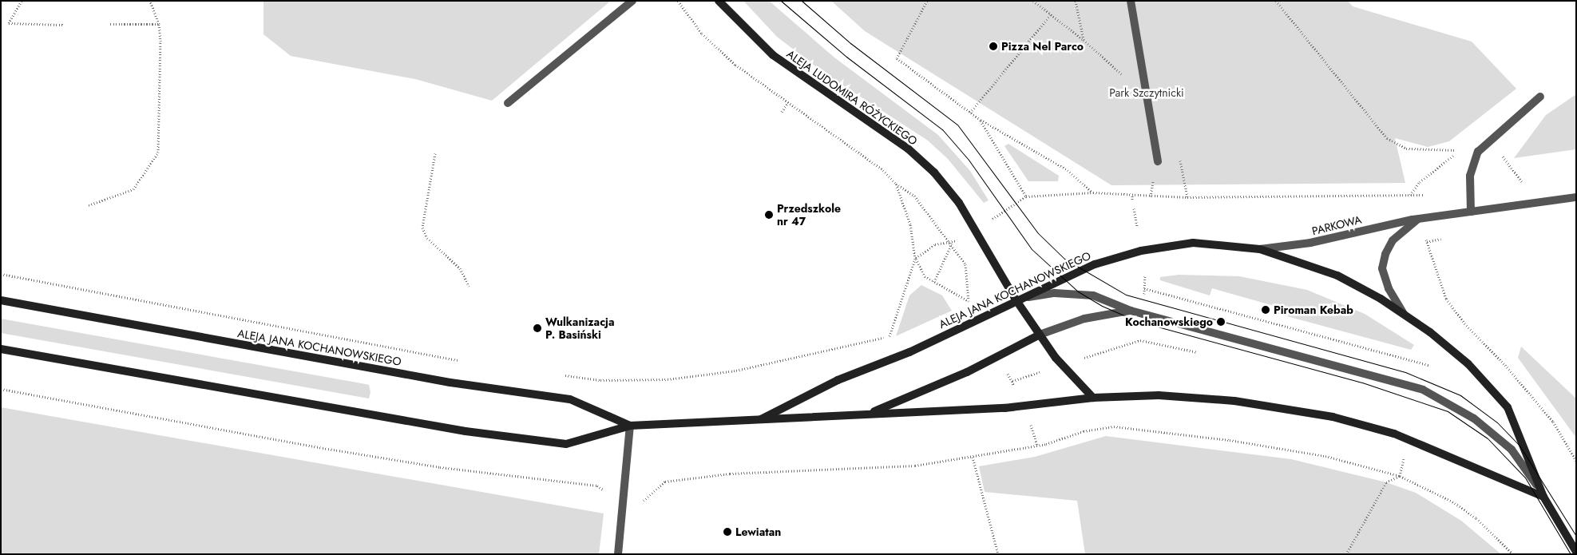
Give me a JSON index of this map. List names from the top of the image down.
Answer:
{
  "streets": {
    "main road": ["ALEJA LUDOMIRA RÓŻYCKIEGO", "ALEJA JANA KOCHANOWSKIEGO"],
    "street": ["PARKOWA"]
  },
  "crossings": [
    ["ALEJA LUDOMIRA RÓŻYCKIEGO", "ALEJA JANA KOCHANOWSKIEGO"],
    ["PARKOWA", "ALEJA JANA KOCHANOWSKIEGO"]
  ],
  "parks": ["Park Szczytnicki"],
  "places": [
    "Pizza Nel Parco",
    "Przedszkole nr 47",
    "Piroman Kebab",
    "Kochanowskiego",
    "Wulkanizacja P. Basiński",
    "Lewiatan"
  ]
}
